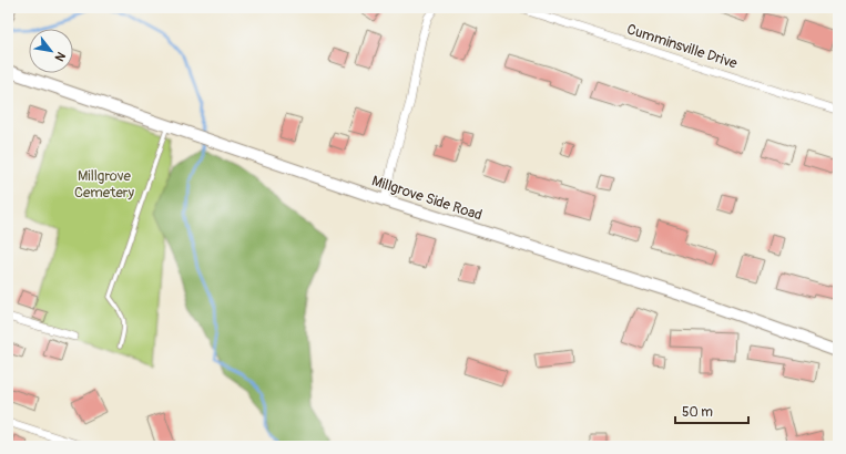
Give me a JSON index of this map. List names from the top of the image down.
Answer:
{
  "streets": {
    "main road": ["Millgrove Side Road"],
    "street": ["Cumminsville Drive"]
  },
  "parks": ["Millgrove Cemetery"],
  "scale_bar": "50 m",
  "north": "bottom right"
}
